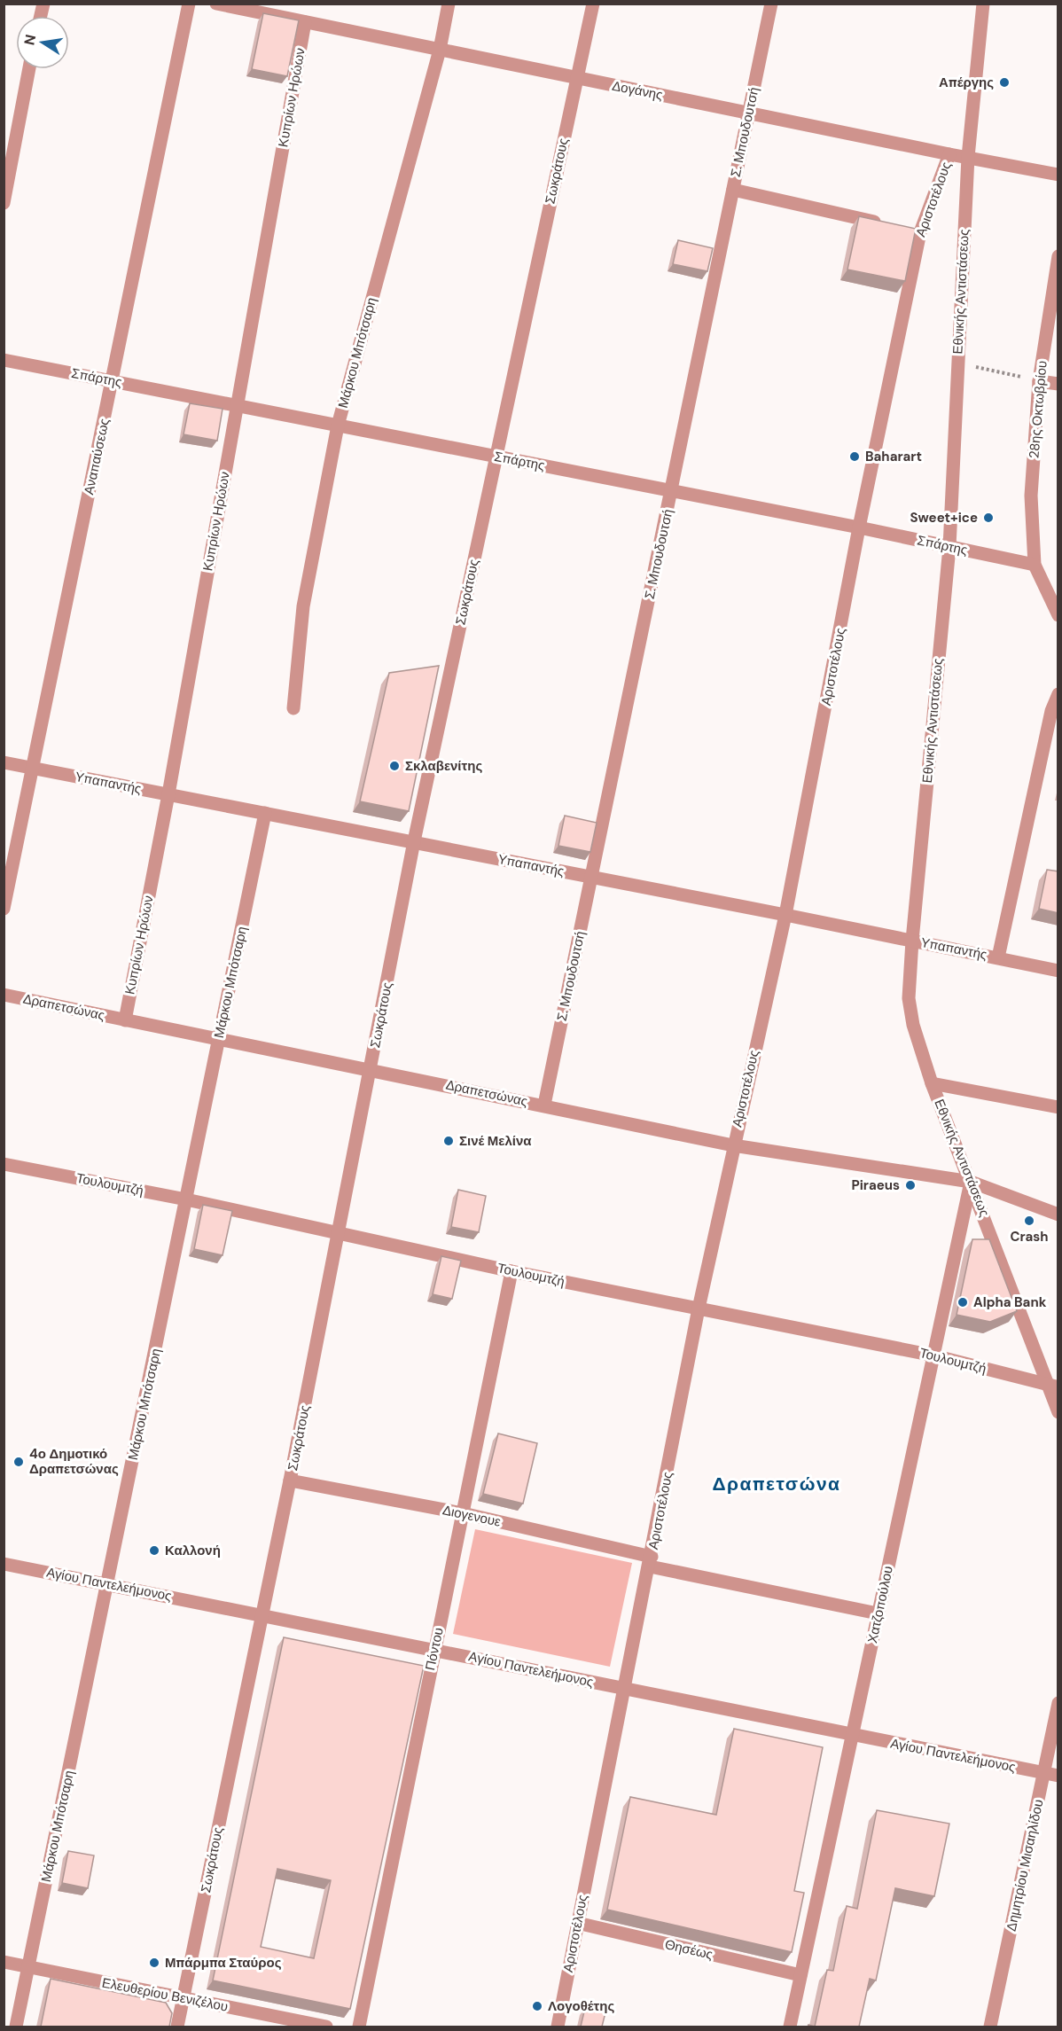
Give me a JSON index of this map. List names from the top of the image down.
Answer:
{
  "streets": {
    "street": [
      "Δογάνης",
      "Κυπρίων Ηρώων",
      "Σ. Μπουδουτσή",
      "Σωκράτους",
      "Αριστοτέλους",
      "Εθνικής Αντιστάσεως",
      "Μάρκου Μπότσαρη",
      "Σπάρτης",
      "28ης Οκτωβρίου",
      "Αναπαύσεως",
      "Υπαπαντής",
      "Δραπετσώνας",
      "Τουλουμτζή",
      "Διογενουε",
      "Αγίου Παντελεήμονος",
      "Χατζοπούλου",
      "Πόντου",
      "Δημητρίου Μισαηλίδου",
      "Θησέως",
      "Ελευθερίου Βενιζέλου"
    ]
  },
  "crossings": [
    ["Δογάνης", "Κυπρίων Ηρώων"],
    ["Δογάνης", "Σ. Μπουδουτσή"],
    ["Δογάνης", "Σωκράτους"],
    ["Δογάνης", "Αριστοτέλους"],
    ["Δογάνης", "Εθνικής Αντιστάσεως"],
    ["Δογάνης", "Μάρκου Μπότσαρη"],
    ["Κυπρίων Ηρώων", "Σπάρτης"],
    ["Κυπρίων Ηρώων", "Υπαπαντής"],
    ["Κυπρίων Ηρώων", "Δραπετσώνας"],
    ["Σ. Μπουδουτσή", "Σπάρτης"],
    ["Σ. Μπουδουτσή", "Υπαπαντής"],
    ["Σ. Μπουδουτσή", "Δραπετσώνας"],
    ["Σωκράτους", "Σπάρτης"],
    ["Σωκράτους", "Υπαπαντής"],
    ["Σωκράτους", "Δραπετσώνας"],
    ["Σωκράτους", "Τουλουμτζή"],
    ["Σωκράτους", "Διογενουε"],
    ["Σωκράτους", "Αγίου Παντελεήμονος"],
    ["Σωκράτους", "Ελευθερίου Βενιζέλου"],
    ["Αριστοτέλους", "Σπάρτης"],
    ["Αριστοτέλους", "Υπαπαντής"],
    ["Αριστοτέλους", "Δραπετσώνας"],
    ["Αριστοτέλους", "Τουλουμτζή"],
    ["Αριστοτέλους", "Διογενουε"],
    ["Αριστοτέλους", "Αγίου Παντελεήμονος"],
    ["Αριστοτέλους", "Θησέως"],
    ["Εθνικής Αντιστάσεως", "Σπάρτης"],
    ["Εθνικής Αντιστάσεως", "Υπαπαντής"],
    ["Εθνικής Αντιστάσεως", "Δραπετσώνας"],
    ["Εθνικής Αντιστάσεως", "Τουλουμτζή"],
    ["Εθνικής Αντιστάσεως", "Χατζοπούλου"],
    ["Μάρκου Μπότσαρη", "Σπάρτης"],
    ["Μάρκου Μπότσαρη", "Υπαπαντής"],
    ["Μάρκου Μπότσαρη", "Δραπετσώνας"],
    ["Μάρκου Μπότσαρη", "Τουλουμτζή"],
    ["Μάρκου Μπότσαρη", "Αγίου Παντελεήμονος"],
    ["Μάρκου Μπότσαρη", "Ελευθερίου Βενιζέλου"],
    ["Σπάρτης", "28ης Οκτωβρίου"],
    ["Σπάρτης", "Αναπαύσεως"],
    ["Αναπαύσεως", "Υπαπαντής"],
    ["Δραπετσώνας", "Χατζοπούλου"],
    ["Τουλουμτζή", "Χατζοπούλου"],
    ["Τουλουμτζή", "Πόντου"],
    ["Διογενουε", "Χατζοπούλου"],
    ["Διογενουε", "Πόντου"],
    ["Αγίου Παντελεήμονος", "Χατζοπούλου"],
    ["Αγίου Παντελεήμονος", "Πόντου"],
    ["Αγίου Παντελεήμονος", "Δημητρίου Μισαηλίδου"],
    ["Χατζοπούλου", "Θησέως"]
  ],
  "districts": ["Δραπετσώνα"],
  "places": [
    "Απέργης",
    "Baharart",
    "Sweet+ice",
    "Σκλαβενίτης",
    "Σινέ Μελίνα",
    "Piraeus",
    "Crash",
    "Alpha Bank",
    "4ο Δημοτικό Δραπετσώνας",
    "Καλλονή",
    "Μπάρμπα Σταύρος",
    "Λογοθέτης"
  ],
  "north": "left"
}
